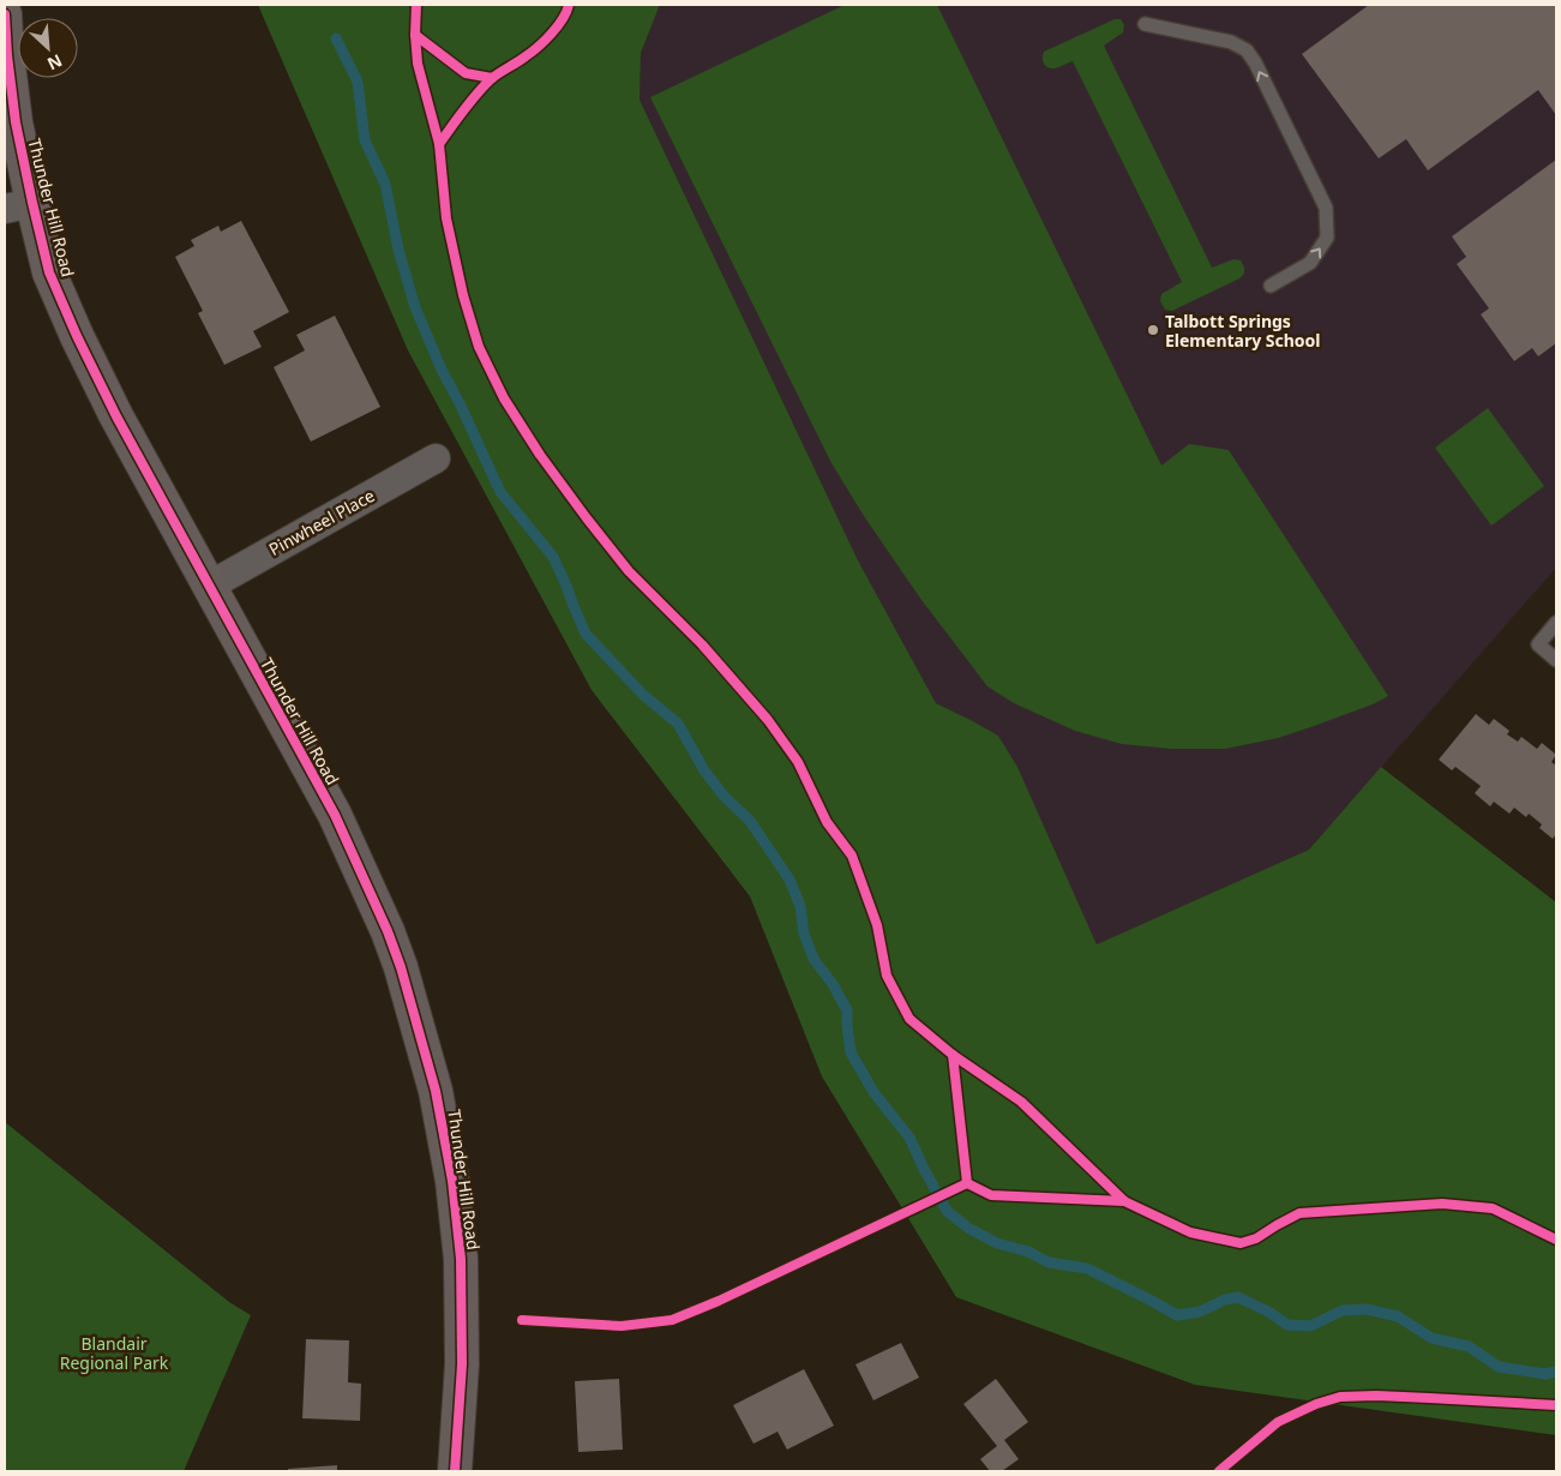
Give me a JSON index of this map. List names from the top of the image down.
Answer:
{
  "streets": {
    "street": ["Thunder Hill Road", "Pinwheel Place"]
  },
  "crossings": [
    ["Thunder Hill Road", "Pinwheel Place"]
  ],
  "parks": ["Blandair Regional Park"],
  "places": ["Talbott Springs Elementary School"],
  "north": "bottom right"
}
